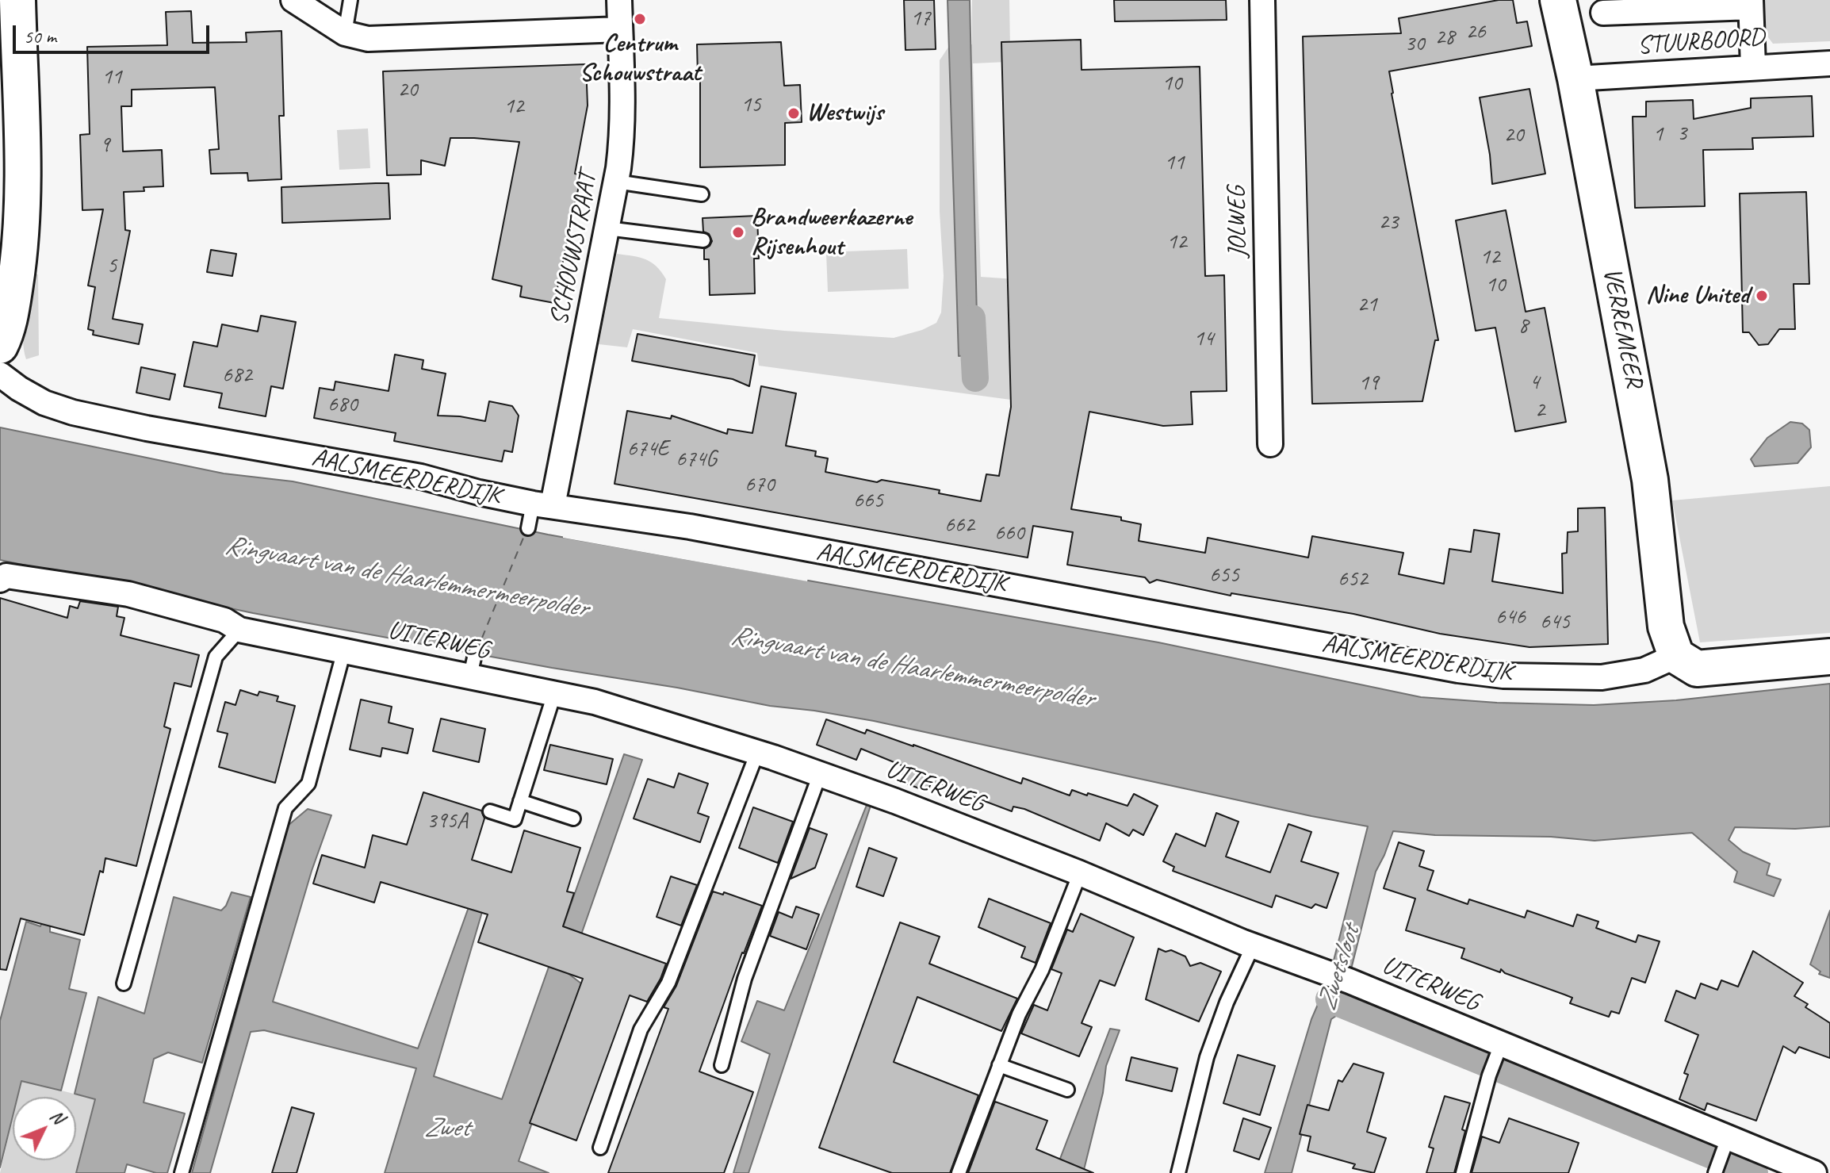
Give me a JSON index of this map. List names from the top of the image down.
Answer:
{
  "streets": {
    "street": [
      "STUURBOORD",
      "JOLWEG",
      "SCHOUWSTRAAT",
      "VERREMEER",
      "AALSMEERDERDIJK",
      "UITERWEG"
    ]
  },
  "crossings": [
    ["STUURBOORD", "VERREMEER"],
    ["SCHOUWSTRAAT", "AALSMEERDERDIJK"],
    ["VERREMEER", "AALSMEERDERDIJK"]
  ],
  "water": ["Ringvaart van de Haarlemmermeerpolder", "Zwetsloot", "Zwet"],
  "places": [
    "Centrum Schouwstraat",
    "Westwijs",
    "Brandweerkazerne Rijsenhout",
    "Nine United"
  ],
  "house_numbers": [
    "17",
    "26",
    "28",
    "30",
    "11",
    "10",
    "20",
    "15",
    "12",
    "3",
    "1",
    "20",
    "9",
    "11",
    "23",
    "12",
    "12",
    "5",
    "10",
    "21",
    "8",
    "14",
    "682",
    "4",
    "19",
    "680",
    "2",
    "674E",
    "674G",
    "670",
    "665",
    "662",
    "660",
    "655",
    "652",
    "646",
    "645",
    "395A"
  ],
  "scale_bar": "50 m",
  "north": "top right"
}
